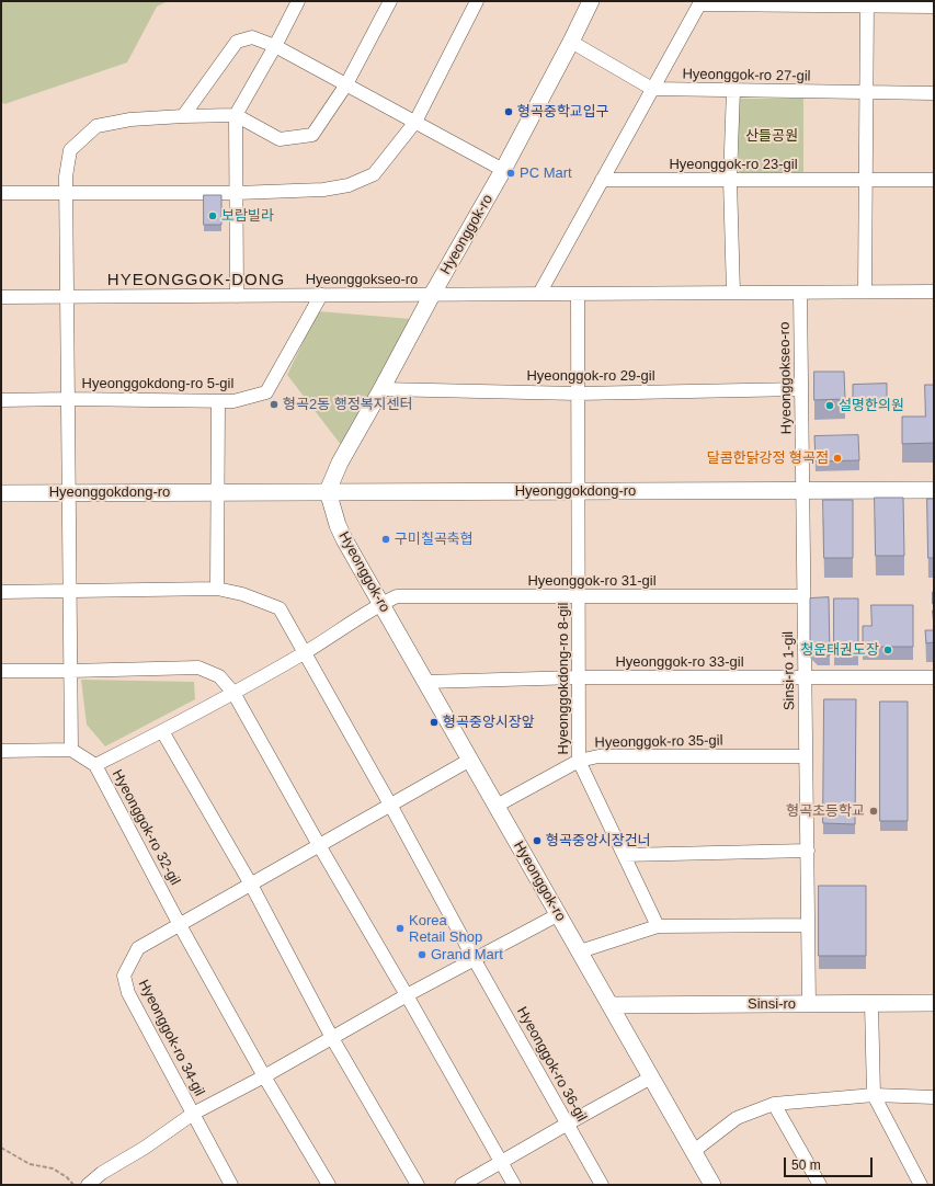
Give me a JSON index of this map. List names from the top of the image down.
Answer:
{
  "streets": {
    "street": [
      "Hyeonggok-ro 27-gil",
      "Hyeonggok-ro 23-gil",
      "Hyeonggok-ro",
      "Hyeonggokseo-ro",
      "Hyeonggok-ro 29-gil",
      "Hyeonggokdong-ro 5-gil",
      "Hyeonggokdong-ro",
      "Hyeonggok-ro 31-gil",
      "Hyeonggok-ro 33-gil",
      "Sinsi-ro 1-gil",
      "Hyeonggokdong-ro 8-gil",
      "Hyeonggok-ro 35-gil",
      "Hyeonggok-ro 32-gil",
      "Sinsi-ro",
      "Hyeonggok-ro 34-gil",
      "Hyeonggok-ro 36-gil"
    ]
  },
  "crossings": [
    ["Hyeonggok-ro 27-gil", "Hyeonggok-ro"],
    ["Hyeonggok-ro", "Hyeonggokseo-ro"],
    ["Hyeonggok-ro", "Hyeonggok-ro 29-gil"],
    ["Hyeonggok-ro", "Hyeonggokdong-ro"],
    ["Hyeonggok-ro", "Hyeonggok-ro 31-gil"],
    ["Hyeonggok-ro", "Hyeonggok-ro 33-gil"],
    ["Hyeonggok-ro", "Hyeonggok-ro 35-gil"],
    ["Hyeonggok-ro", "Hyeonggok-ro 32-gil"],
    ["Hyeonggok-ro", "Sinsi-ro"],
    ["Hyeonggok-ro", "Hyeonggok-ro 34-gil"],
    ["Hyeonggokseo-ro", "Hyeonggok-ro 29-gil"],
    ["Hyeonggokseo-ro", "Hyeonggokdong-ro 5-gil"],
    ["Hyeonggokseo-ro", "Hyeonggokdong-ro"],
    ["Hyeonggokseo-ro", "Sinsi-ro 1-gil"],
    ["Hyeonggokdong-ro 5-gil", "Hyeonggokdong-ro"],
    ["Hyeonggokdong-ro", "Sinsi-ro 1-gil"],
    ["Hyeonggokdong-ro", "Hyeonggokdong-ro 8-gil"],
    ["Hyeonggok-ro 31-gil", "Sinsi-ro 1-gil"],
    ["Hyeonggok-ro 31-gil", "Hyeonggokdong-ro 8-gil"],
    ["Hyeonggok-ro 31-gil", "Hyeonggok-ro 32-gil"],
    ["Hyeonggok-ro 33-gil", "Sinsi-ro 1-gil"],
    ["Hyeonggok-ro 33-gil", "Hyeonggokdong-ro 8-gil"],
    ["Sinsi-ro 1-gil", "Hyeonggok-ro 35-gil"],
    ["Sinsi-ro 1-gil", "Sinsi-ro"],
    ["Hyeonggokdong-ro 8-gil", "Hyeonggok-ro 35-gil"],
    ["Hyeonggok-ro 32-gil", "Hyeonggok-ro 34-gil"]
  ],
  "districts": ["HYEONGGOK-DONG"],
  "parks": ["산들공원"],
  "places": [
    "형곡중학교입구",
    "PC Mart",
    "보람빌라",
    "형곡2동 행정복지센터",
    "설명한의원",
    "달콤한닭강정 형곡점",
    "구미칠곡축협",
    "청운태권도장",
    "형곡중앙시장앞",
    "형곡초등학교",
    "형곡중앙시장건너",
    "Korea Retail Shop",
    "Grand Mart"
  ],
  "scale_bar": "50 m"
}
